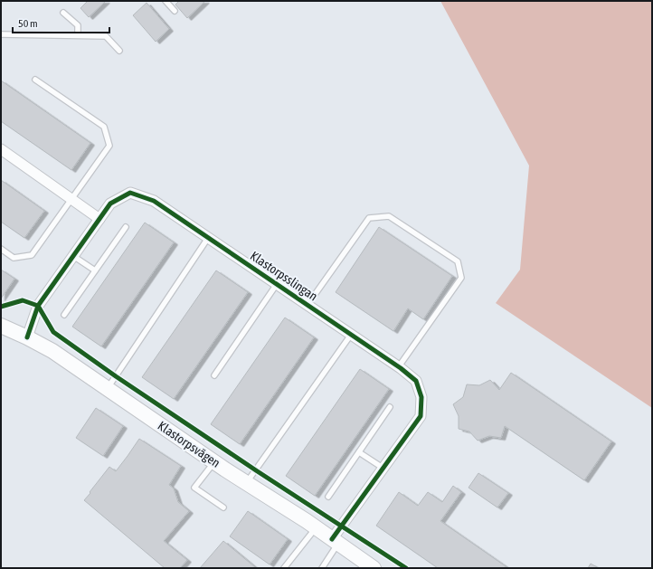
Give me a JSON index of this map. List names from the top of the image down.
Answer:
{
  "streets": {
    "street": ["Klastorpsslingan", "Klastorpsvägen"]
  },
  "crossings": [
    ["Klastorpsslingan", "Klastorpsvägen"]
  ],
  "scale_bar": "50 m"
}
